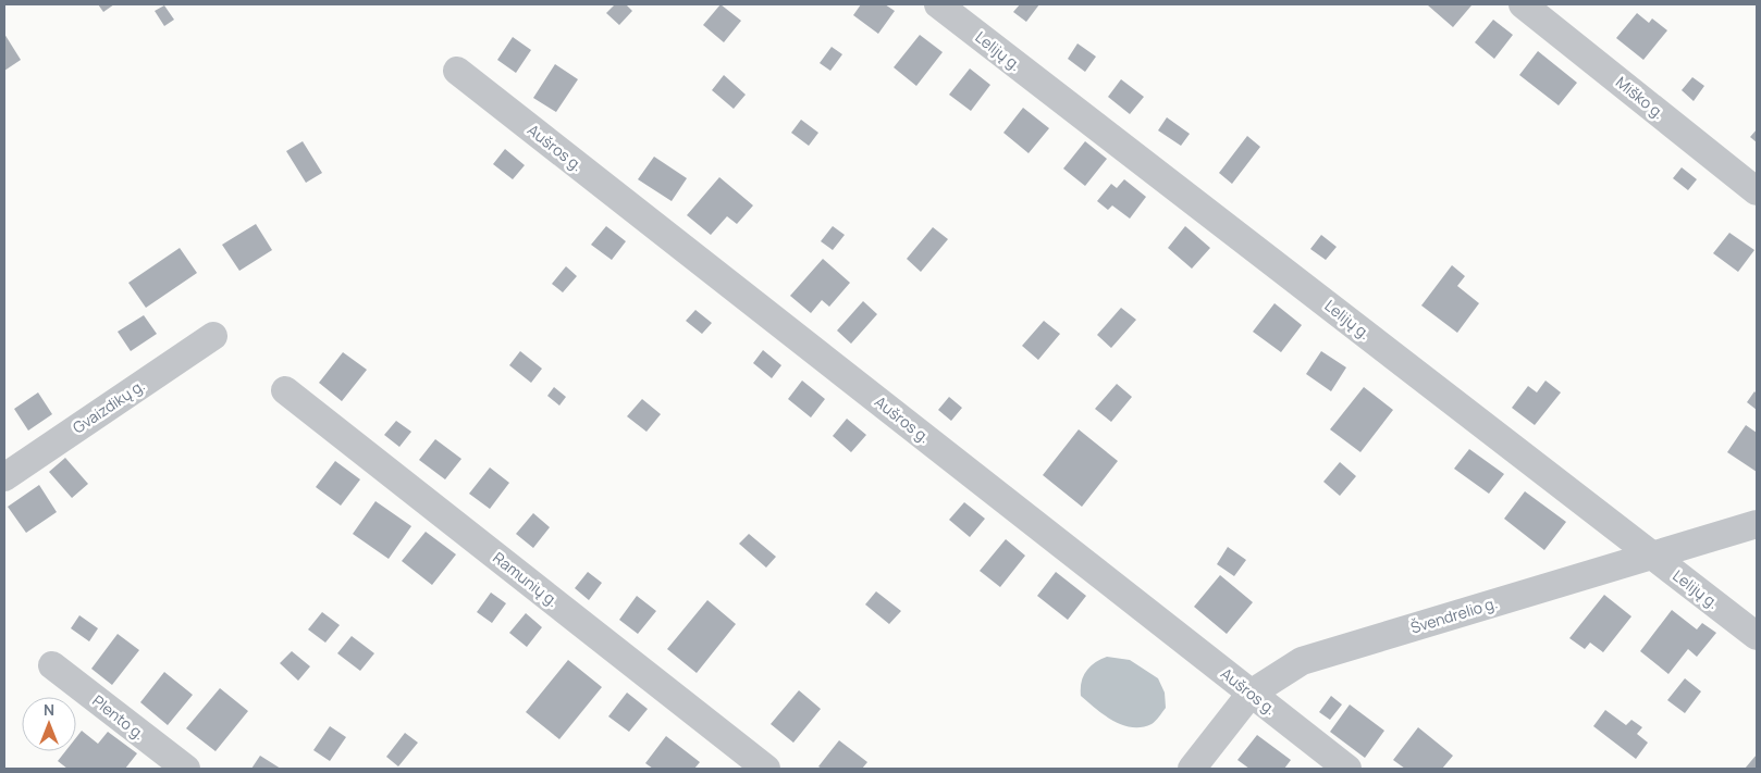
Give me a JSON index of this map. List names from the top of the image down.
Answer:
{
  "streets": {
    "street": [
      "Lelijų g.",
      "Miško g.",
      "Aušros g.",
      "Gvaizdikų g.",
      "Ramunių g.",
      "Švendrelio g.",
      "Plento g."
    ]
  },
  "crossings": [
    ["Lelijų g.", "Švendrelio g."],
    ["Aušros g.", "Švendrelio g."]
  ],
  "north": "top"
}
